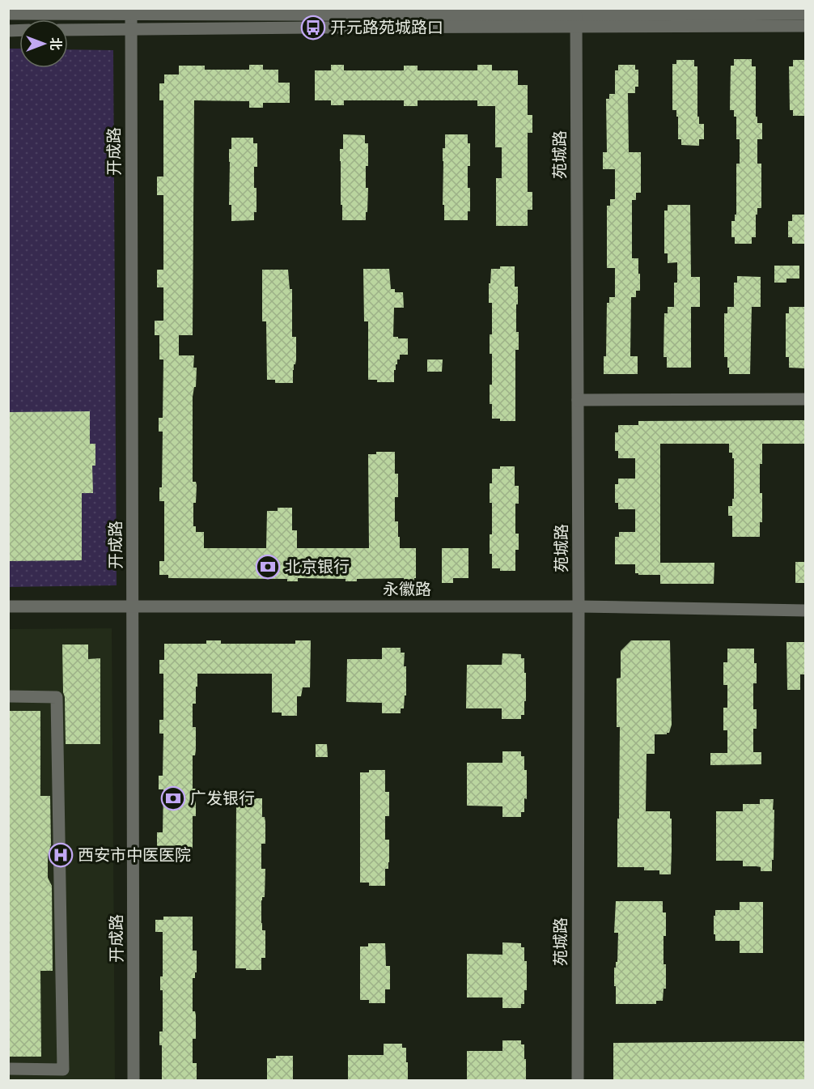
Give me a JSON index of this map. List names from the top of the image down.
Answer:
{
  "streets": {
    "street": ["开成路", "苑城路", "永徽路"]
  },
  "crossings": [
    ["开成路", "永徽路"],
    ["苑城路", "永徽路"]
  ],
  "places": {
    "bus stop": ["开元路苑城路口"],
    "bank": ["北京银行", "广发银行"],
    "hospital": ["西安市中医医院"]
  },
  "north": "right"
}
